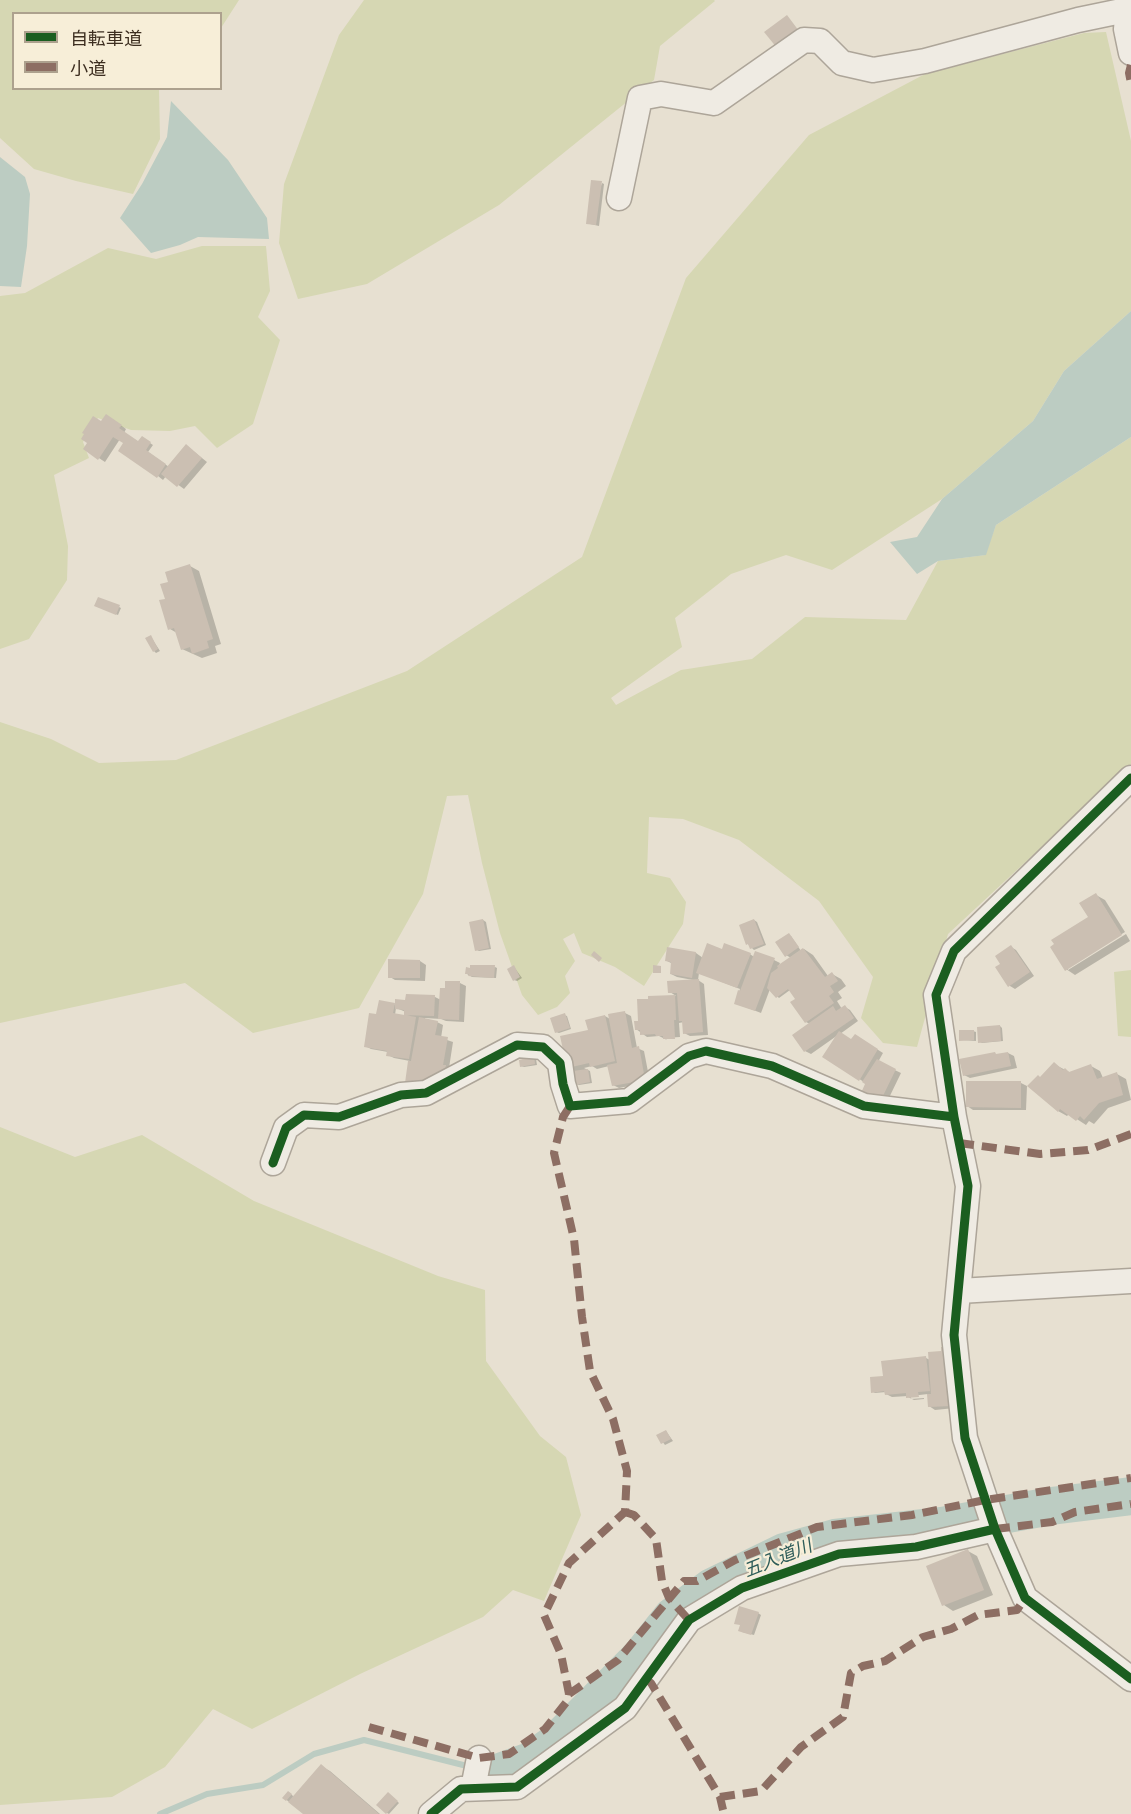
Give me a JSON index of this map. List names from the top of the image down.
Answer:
{
  "water": ["五入道川"],
  "legend": ["自転車道", "小道"]
}
